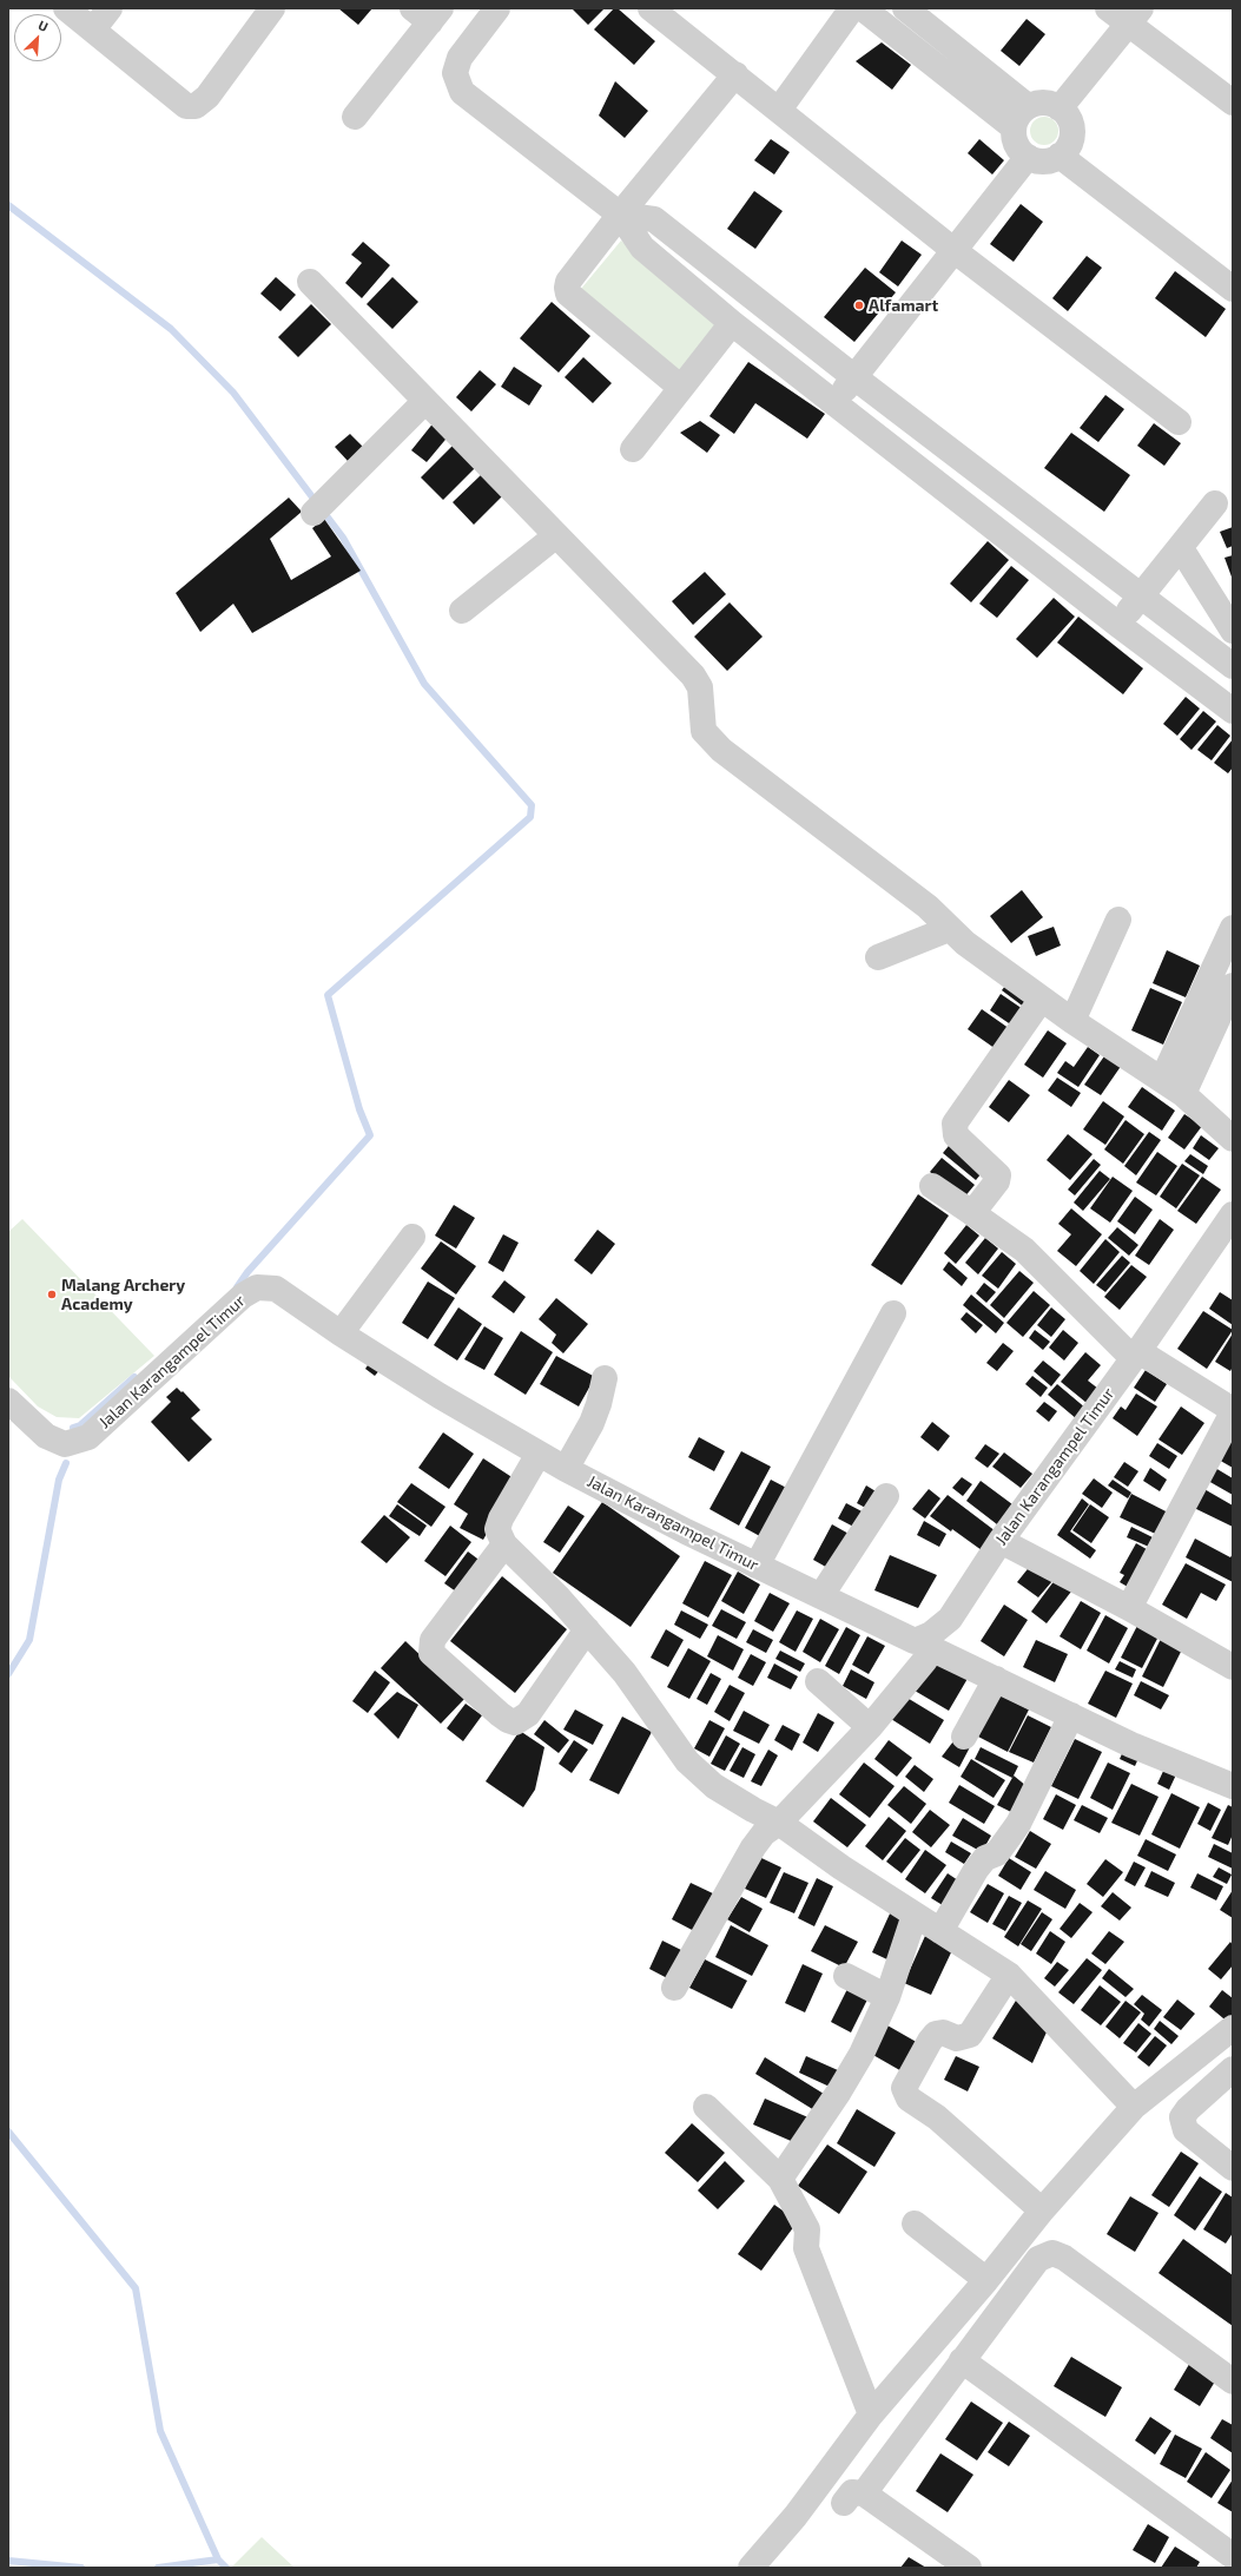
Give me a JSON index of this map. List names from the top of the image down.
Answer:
{
  "streets": {
    "street": ["Jalan Karangampel Timur"]
  },
  "places": ["Alfamart", "Malang Archery Academy"],
  "north": "top right"
}
